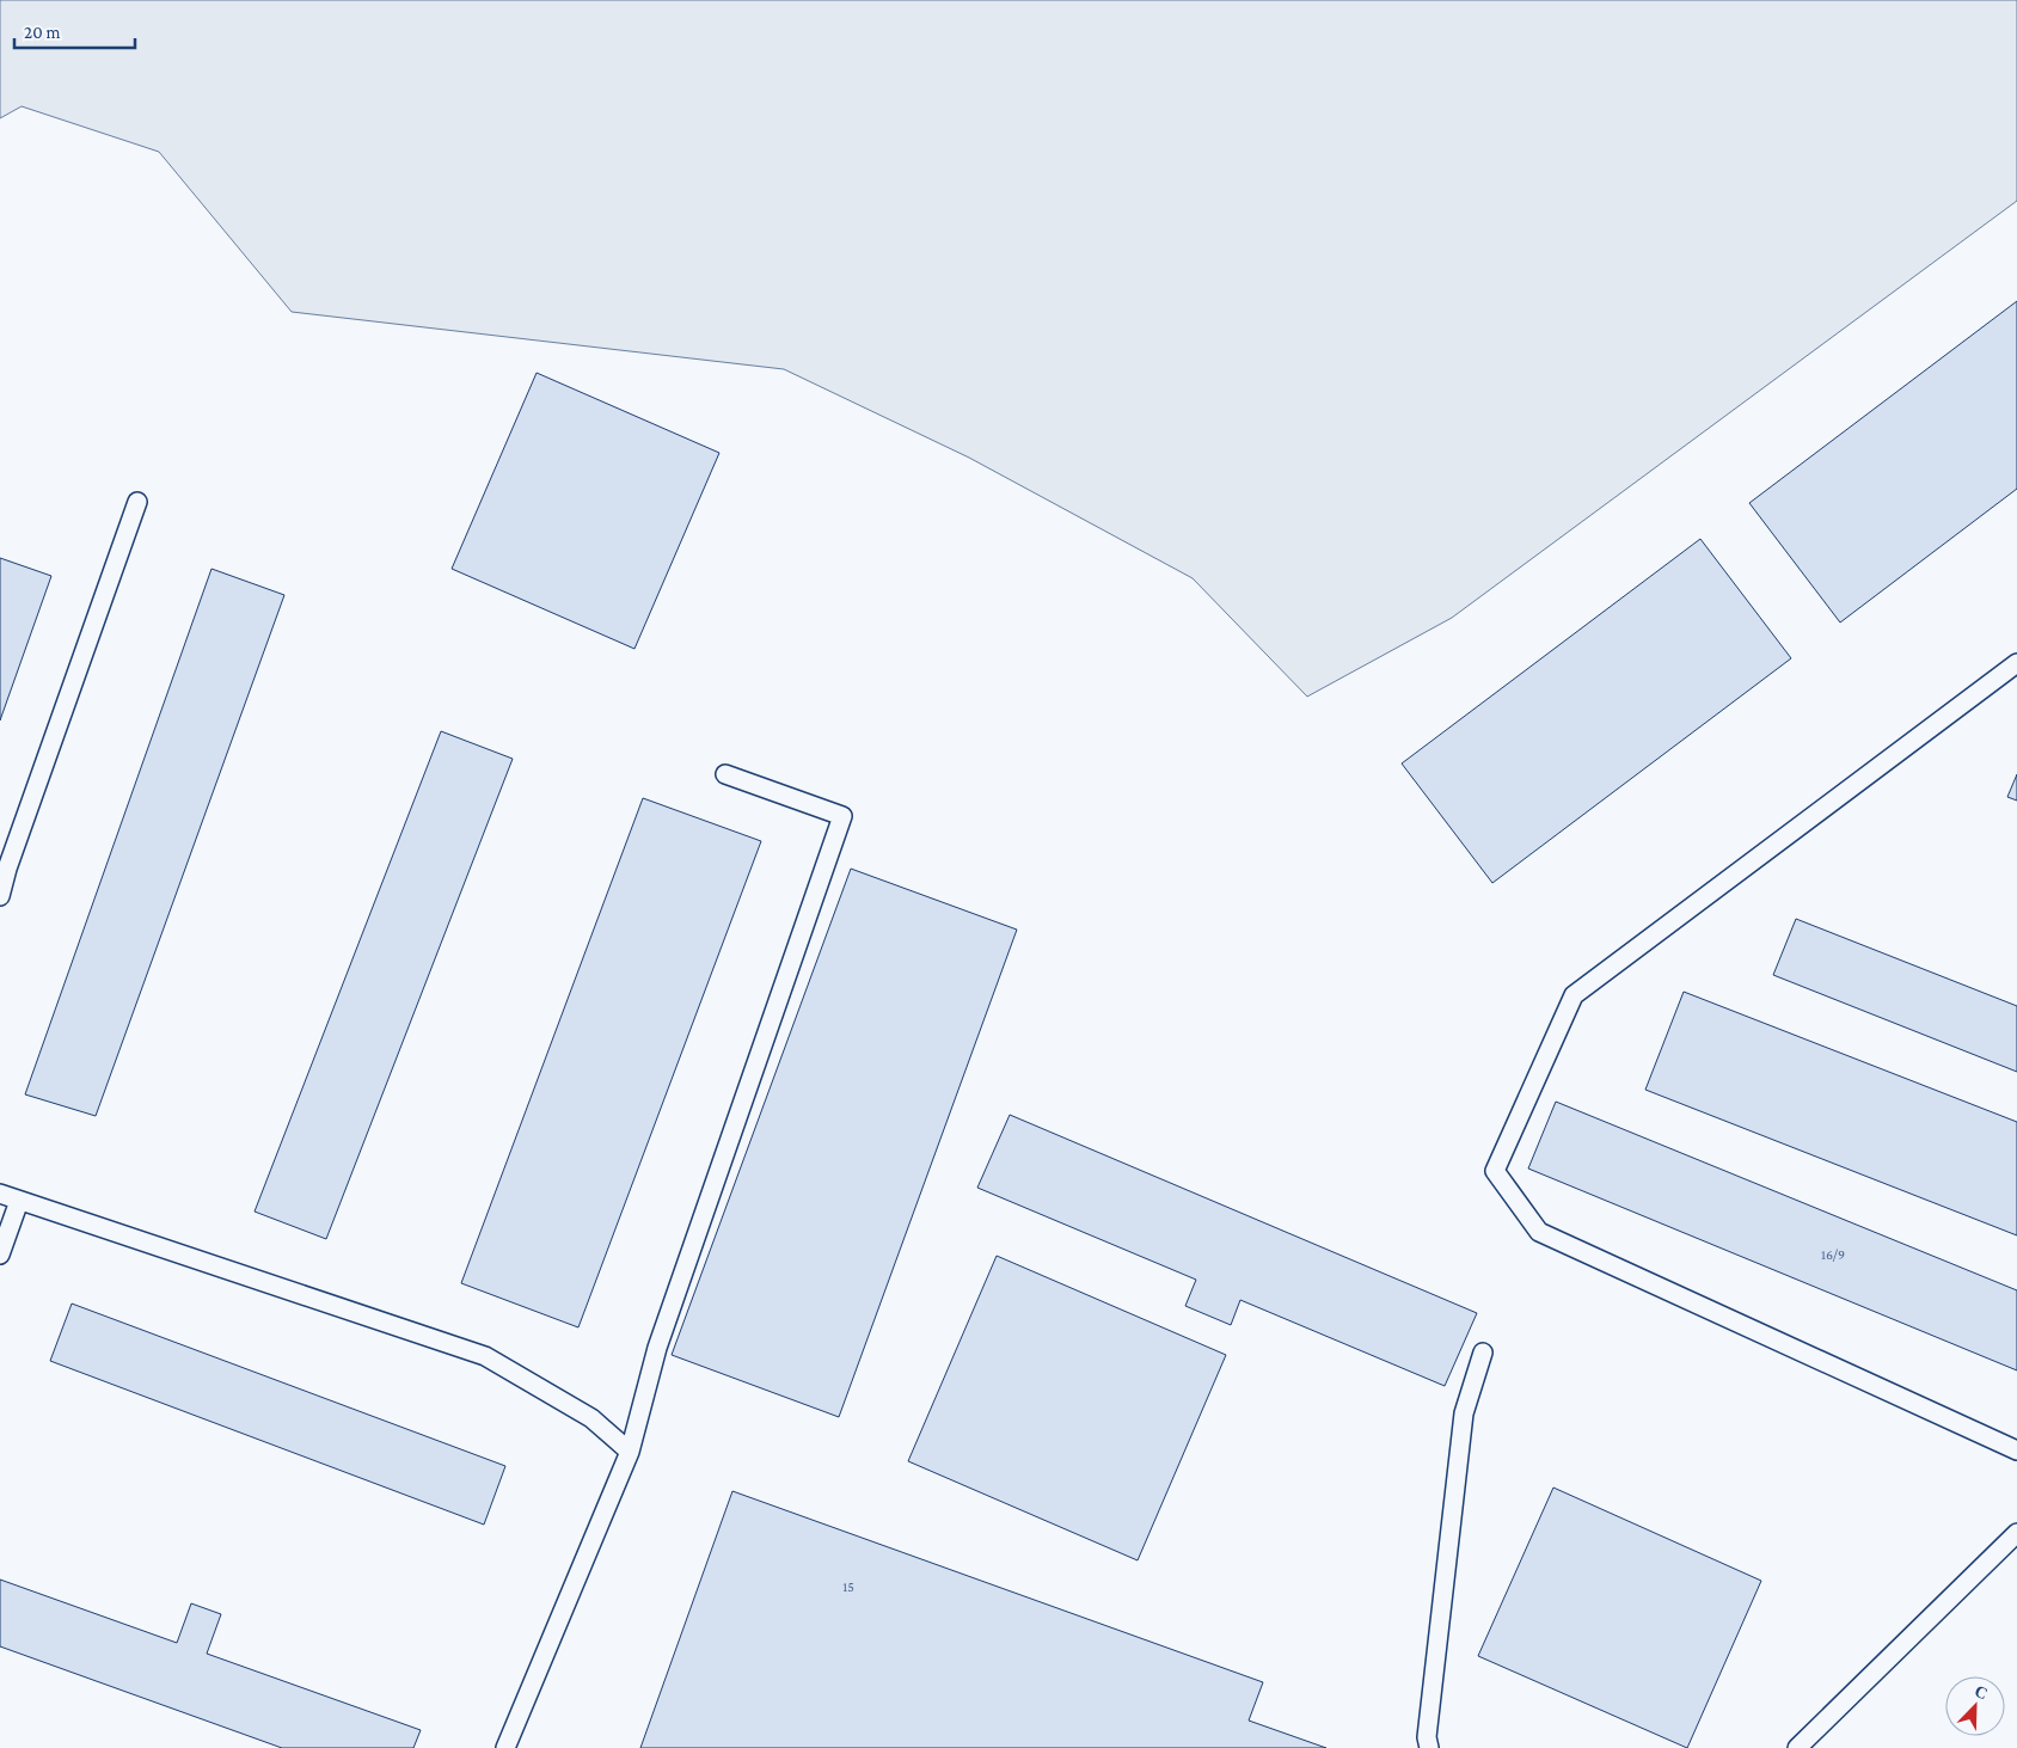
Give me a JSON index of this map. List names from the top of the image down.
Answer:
{
  "house_numbers": ["16/9", "15"],
  "scale_bar": "20 m",
  "north": "top right"
}
